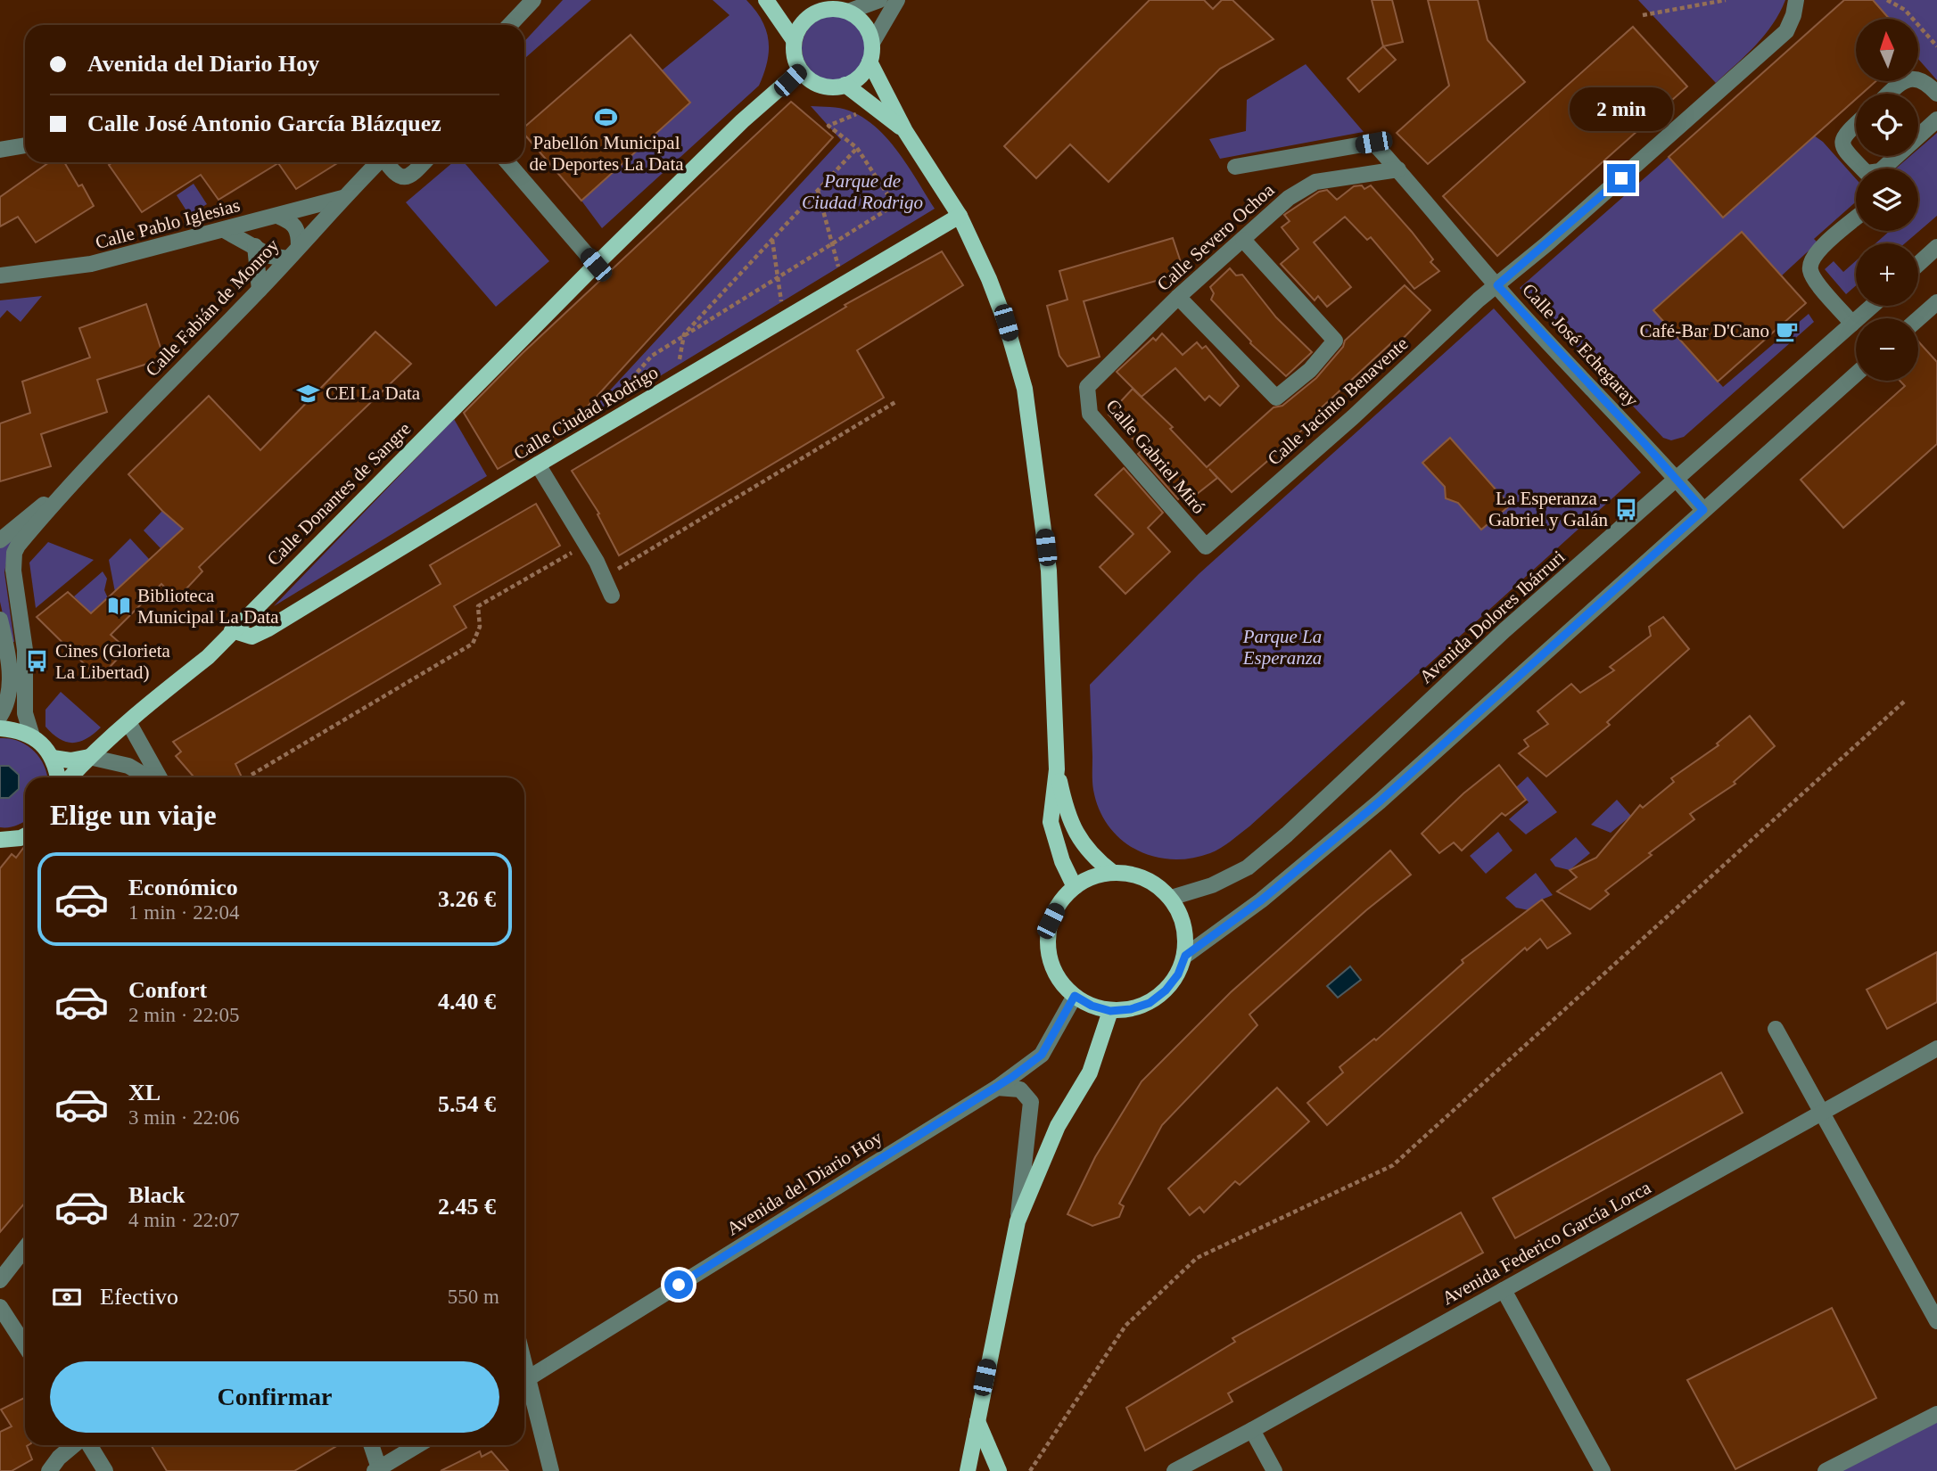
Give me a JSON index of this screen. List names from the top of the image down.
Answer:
{
  "streets": {
    "main road": ["Calle Ciudad Rodrigo", "Calle Donantes de Sangre"],
    "street": [
      "Calle Pablo Iglesias",
      "Calle Severo Ochoa",
      "Calle Fabián de Monroy",
      "Calle José Echegaray",
      "Calle Jacinto Benavente",
      "Calle Gabriel Miró",
      "Avenida Dolores Ibárruri",
      "Avenida del Diario Hoy",
      "Avenida Federico García Lorca"
    ]
  },
  "crossings": [
    ["Calle Pablo Iglesias", "Calle Fabián de Monroy"],
    ["Calle Severo Ochoa", "Calle José Echegaray"],
    ["Calle Severo Ochoa", "Calle Gabriel Miró"],
    ["Calle José Echegaray", "Calle Jacinto Benavente"],
    ["Calle José Echegaray", "Avenida Dolores Ibárruri"],
    ["Calle Jacinto Benavente", "Calle Gabriel Miró"],
    ["Calle Ciudad Rodrigo", "Calle Donantes de Sangre"],
    ["Avenida Dolores Ibárruri", "Avenida del Diario Hoy"]
  ],
  "parks": ["Parque de Ciudad Rodrigo", "Parque La Esperanza"],
  "places": {
    "sports": ["Pabellón Municipal de Deportes La Data"],
    "cafe": ["Café-Bar D'Cano"],
    "school or university": ["CEI La Data"],
    "bus stop": ["La Esperanza - Gabriel y Galán", "Cines (Glorieta La Libertad)"],
    "library": ["Biblioteca Municipal La Data"]
  },
  "north": "top",
  "page": {
    "map_buttons": ["+", "−"],
    "banner": ["Avenida del Diario Hoy", "Calle José Antonio García Blázquez"],
    "bubble": "2 min",
    "heading": "Elige un viaje",
    "list": [
      {
        "name": "Económico",
        "note": "1 min · 22:04",
        "value": "3.26 €"
      },
      {
        "name": "Confort",
        "note": "2 min · 22:05",
        "value": "4.40 €"
      },
      {
        "name": "XL",
        "note": "3 min · 22:06",
        "value": "5.54 €"
      },
      {
        "name": "Black",
        "note": "4 min · 22:07",
        "value": "2.45 €"
      }
    ],
    "pay": ["Efectivo", "550 m"],
    "buttons": "Confirmar"
  }
}
